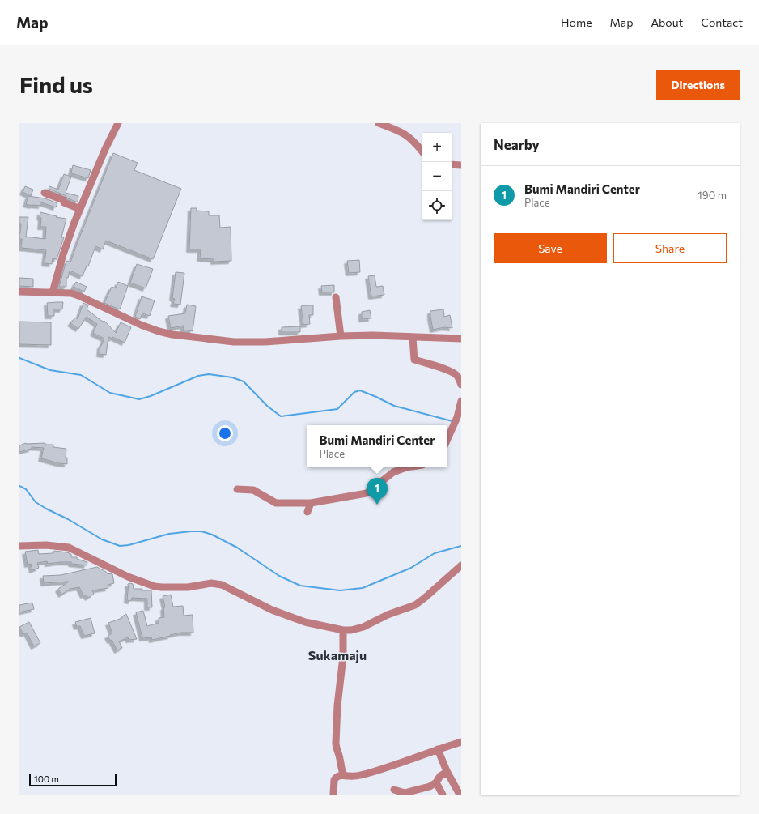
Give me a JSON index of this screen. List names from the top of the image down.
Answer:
{
  "districts": ["Sukamaju"],
  "scale_bar": "100 m",
  "page": {
    "header": "Map",
    "nav": [
      "Home",
      "Map",
      "About",
      "Contact"
    ],
    "buttons": [
      "Directions",
      ["Save", "Share"]
    ],
    "title": "Find us",
    "heading": "Nearby",
    "map_buttons": ["+", "−"],
    "list": [
      {
        "mark": "1",
        "name": "Bumi Mandiri Center",
        "note": "Place",
        "value": "190 m"
      }
    ],
    "popup": ["Bumi Mandiri Center", "Place"],
    "pins": "1",
    "scale": "100 m"
  }
}
